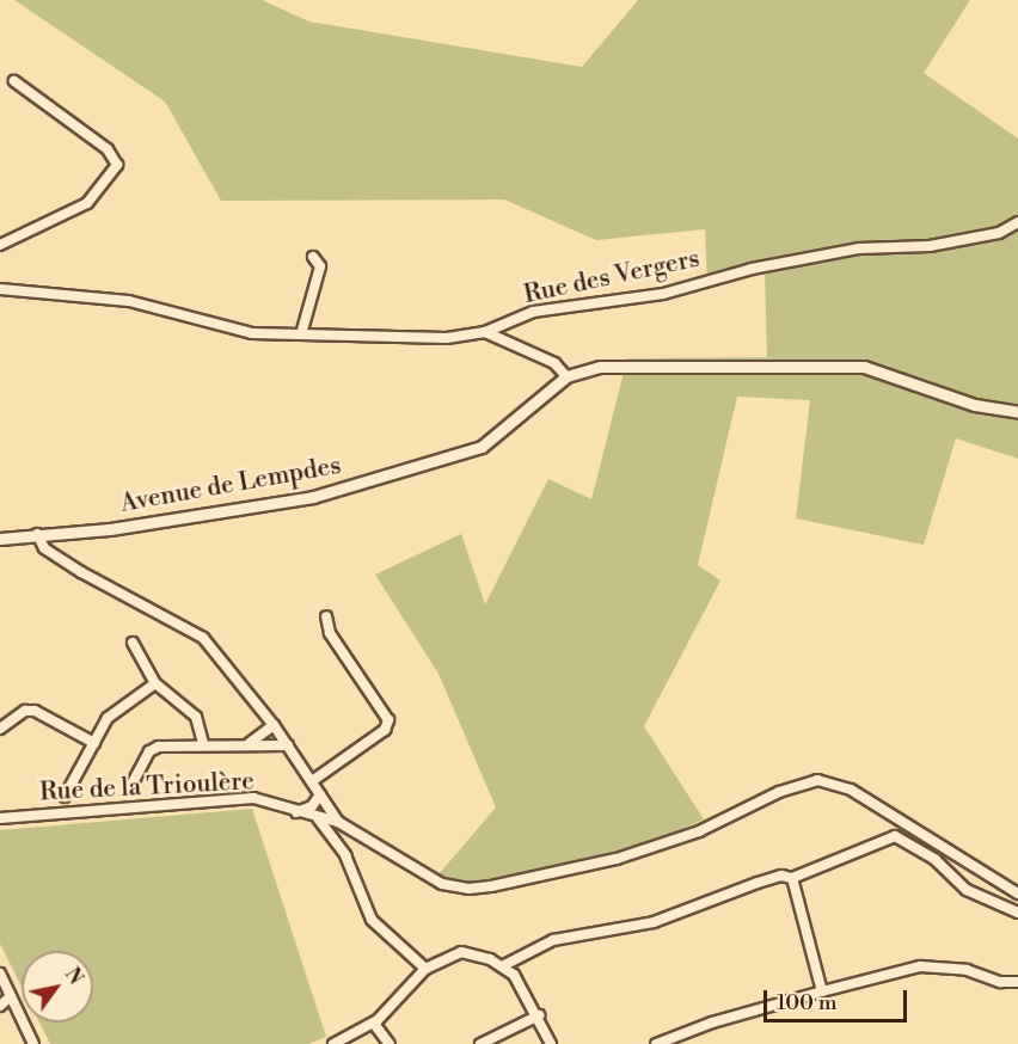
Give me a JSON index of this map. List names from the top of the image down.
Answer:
{
  "streets": {
    "street": ["Rue des Vergers", "Avenue de Lempdes", "Rue de la Trioulère"]
  },
  "scale_bar": "100 m",
  "north": "top right"
}
